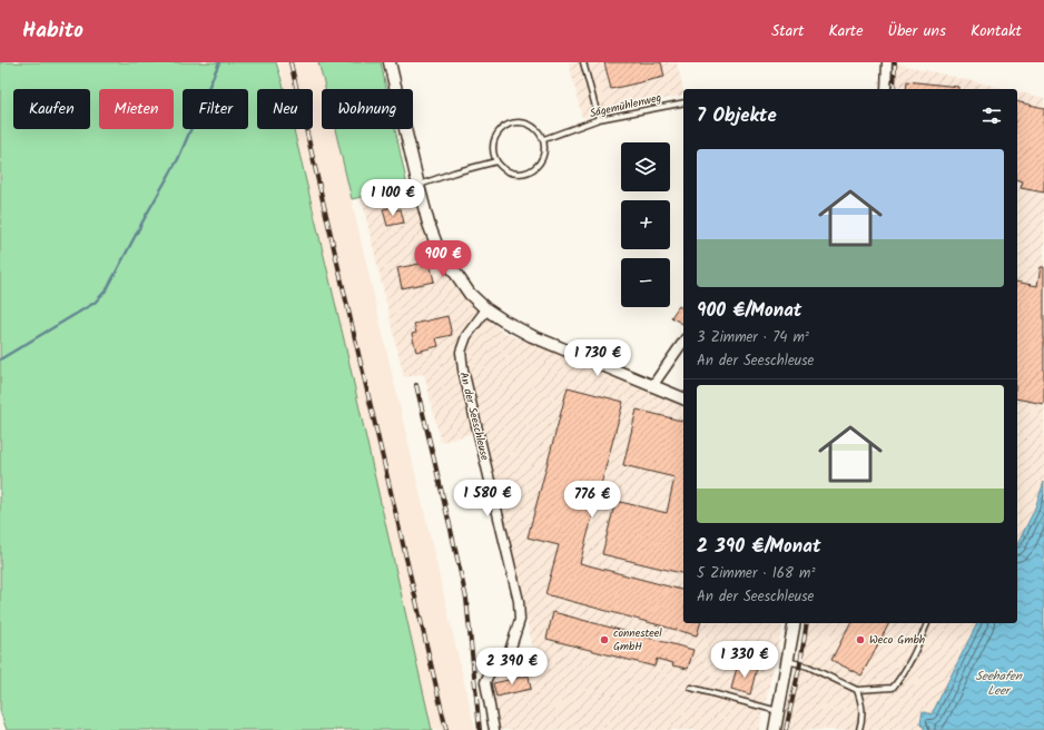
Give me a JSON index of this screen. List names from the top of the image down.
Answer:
{
  "streets": {
    "street": ["An der Seeschleuse"],
    "lane": ["Sägemühlenweg"]
  },
  "water": ["Seehafen Leer"],
  "places": ["connesteel GmbH", "Weco Gmbh"],
  "page": {
    "header": "Habito",
    "nav": [
      "Start",
      "Karte",
      "Über uns",
      "Kontakt"
    ],
    "chip": [
      "Kaufen",
      "Mieten",
      "Filter",
      "Neu",
      "Wohnung"
    ],
    "heading": "7 Objekte",
    "map_buttons": ["+", "−"],
    "list": [
      {
        "name": "900 €/Monat",
        "note": "3 Zimmer · 74 m² · An der Seeschleuse"
      },
      {
        "name": "2 390 €/Monat",
        "note": "5 Zimmer · 168 m² · An der Seeschleuse"
      }
    ],
    "price": [
      "1 100 €",
      "900 €",
      "1 730 €",
      "1 580 €",
      "776 €",
      "1 330 €",
      "2 390 €"
    ]
  }
}
